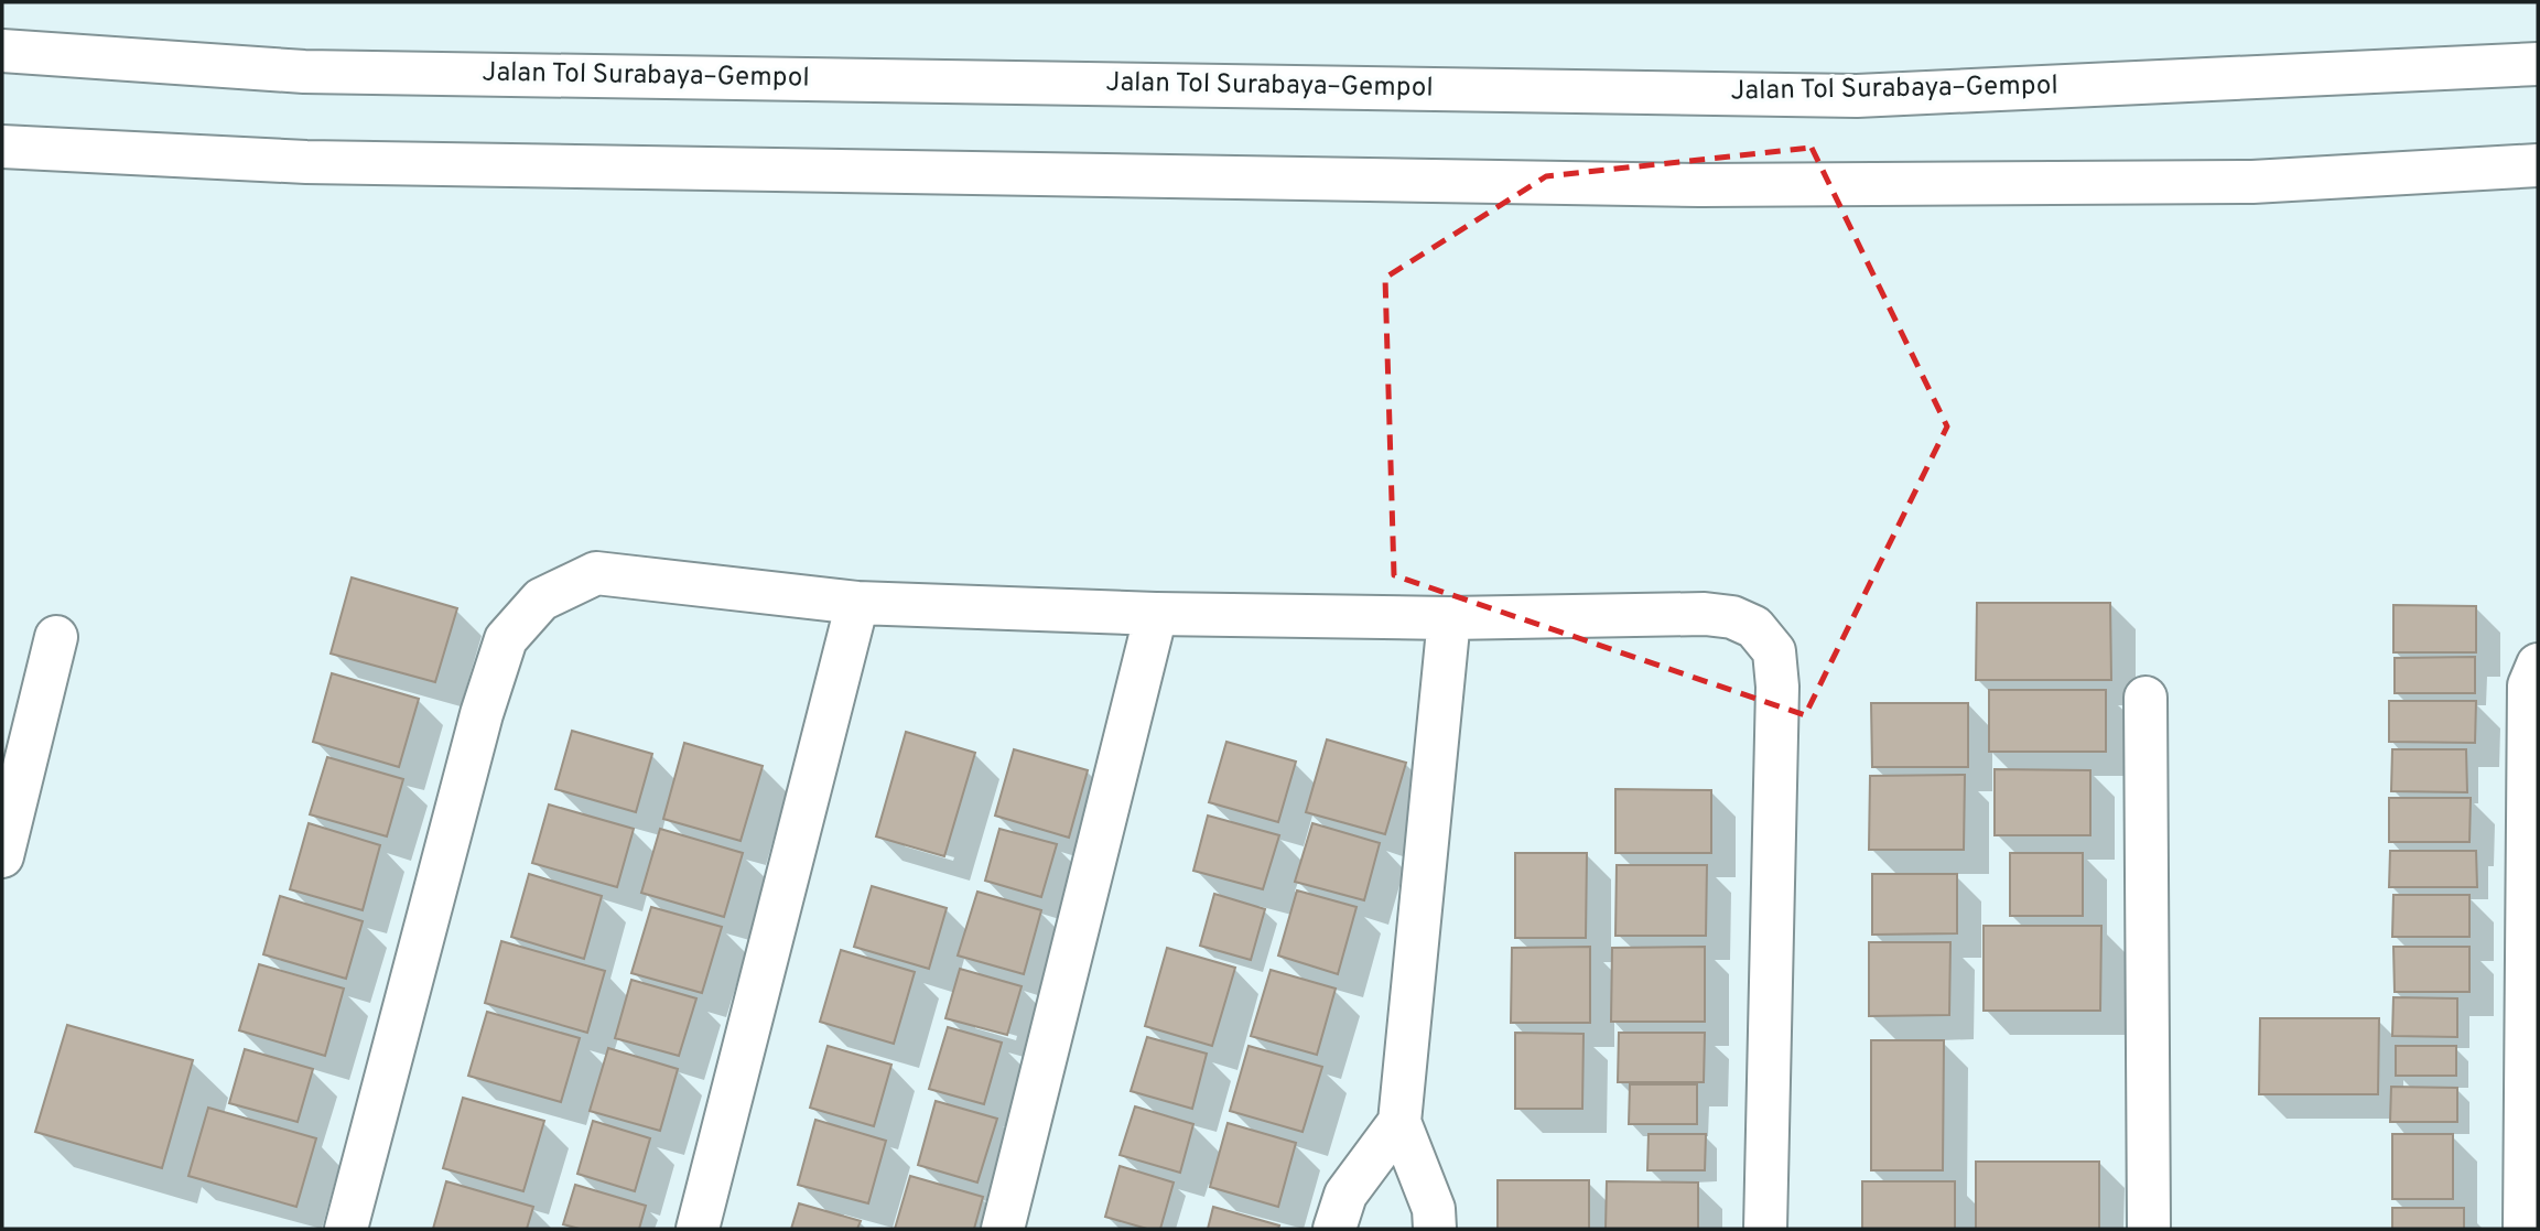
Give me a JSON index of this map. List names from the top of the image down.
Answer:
{
  "streets": {
    "main road": ["Jalan Tol Surabaya–Gempol"]
  }
}
